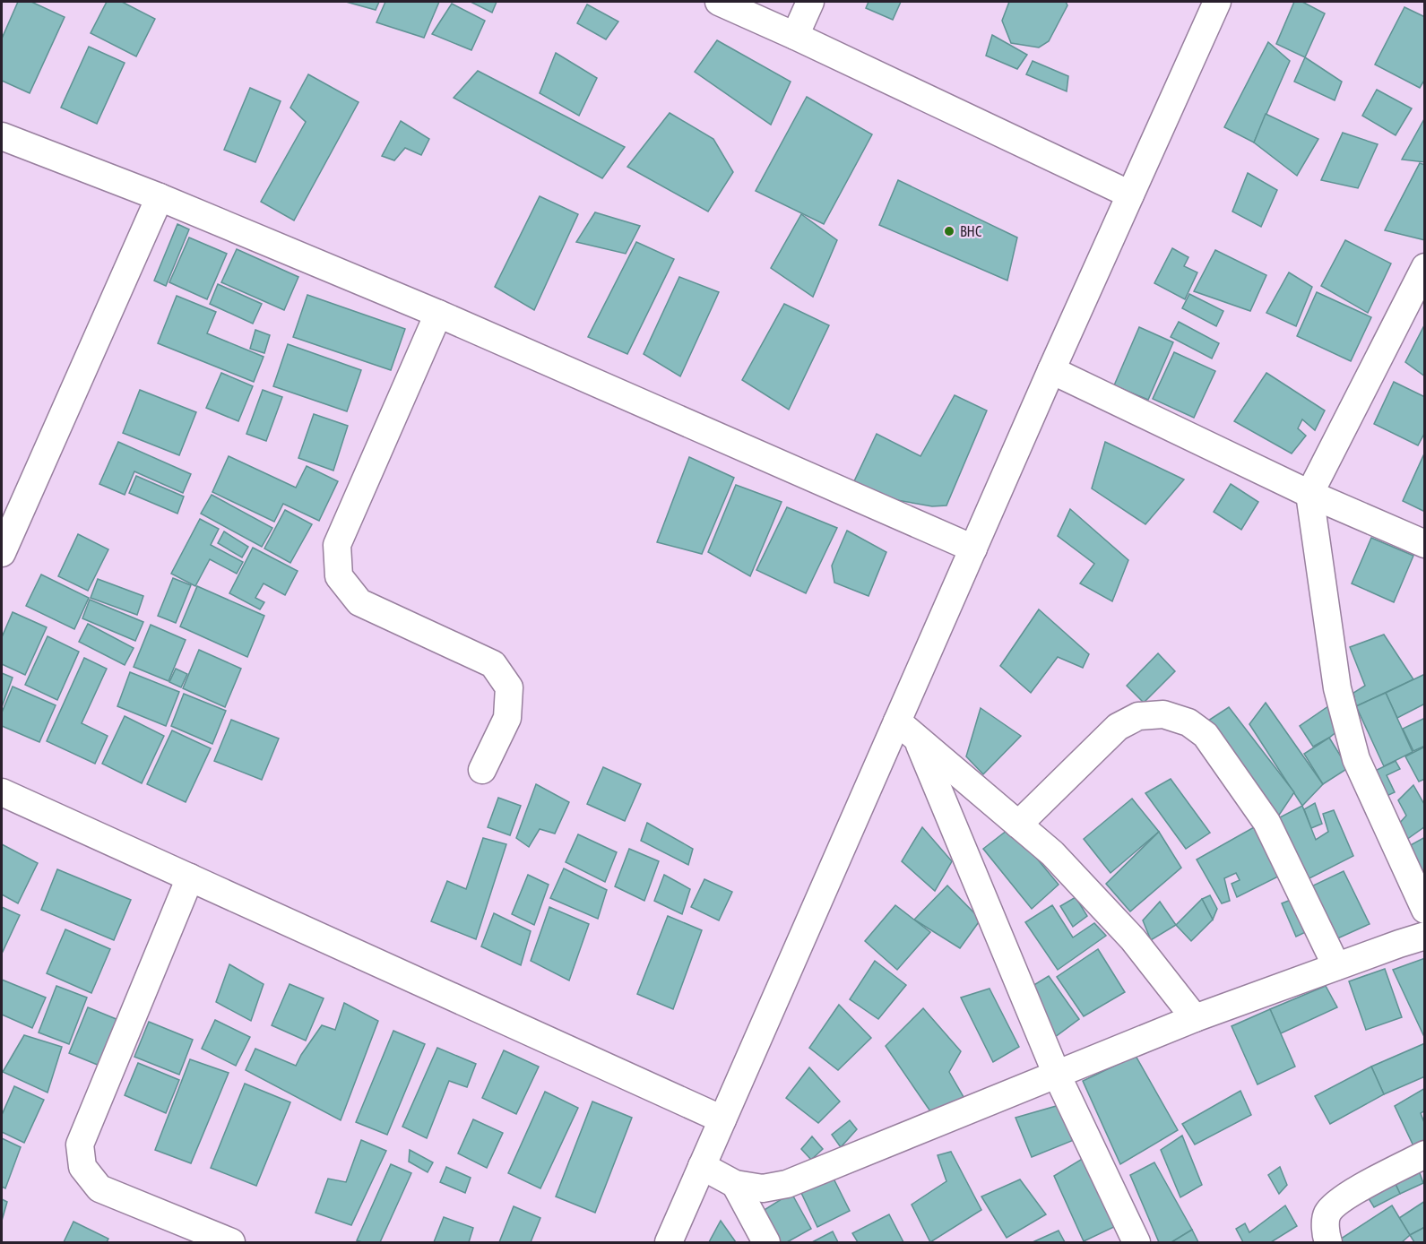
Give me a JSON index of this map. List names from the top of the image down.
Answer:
{
  "places": ["BHC"]
}
